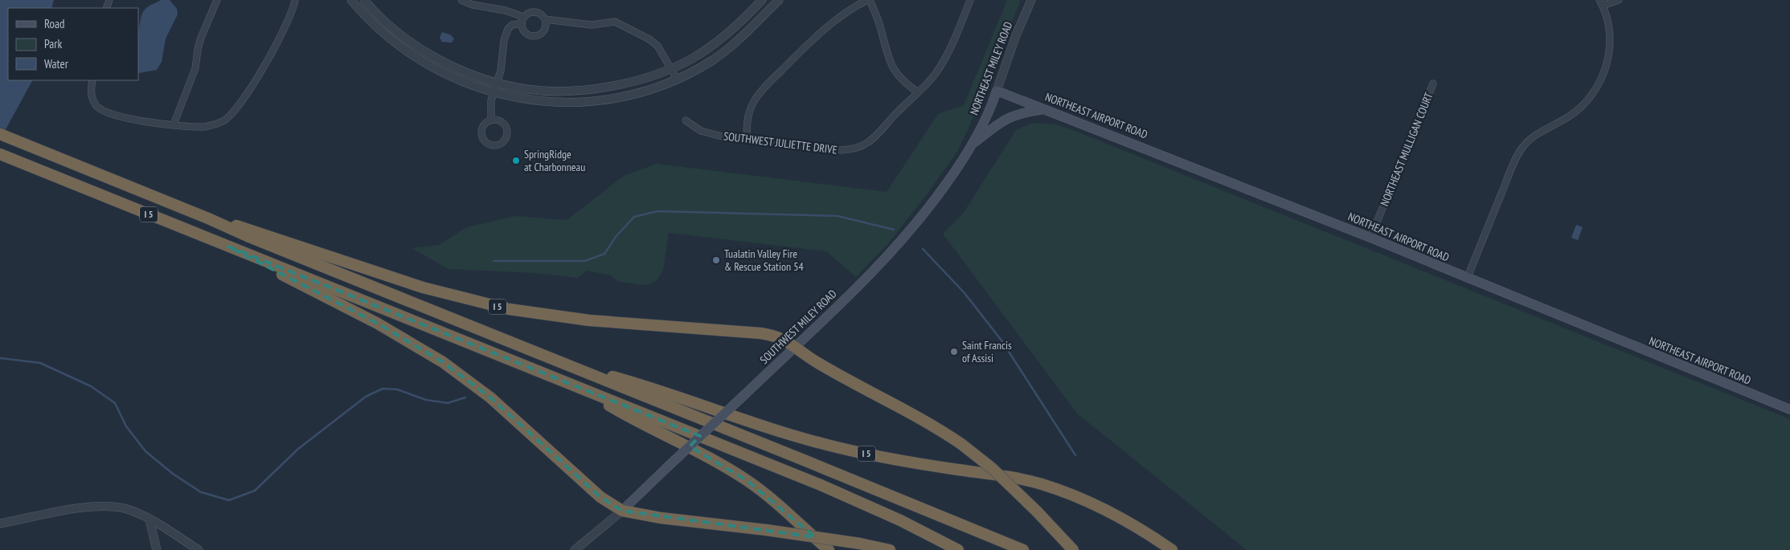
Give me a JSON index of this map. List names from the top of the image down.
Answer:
{
  "streets": {
    "highway": ["I 5"],
    "main road": ["NORTHEAST MILEY ROAD", "NORTHEAST AIRPORT ROAD", "SOUTHWEST MILEY ROAD"],
    "street": ["SOUTHWEST JULIETTE DRIVE", "NORTHEAST MULLIGAN COURT"]
  },
  "crossings": [
    ["NORTHEAST MILEY ROAD", "NORTHEAST AIRPORT ROAD"],
    ["NORTHEAST MILEY ROAD", "SOUTHWEST MILEY ROAD"],
    ["NORTHEAST AIRPORT ROAD", "NORTHEAST MULLIGAN COURT"],
    ["I 5", "SOUTHWEST MILEY ROAD"]
  ],
  "places": ["SpringRidge at Charbonneau", "Tualatin Valley Fire & Rescue Station 54", "Saint Francis of Assisi"],
  "legend": ["Road", "Park", "Water"]
}
